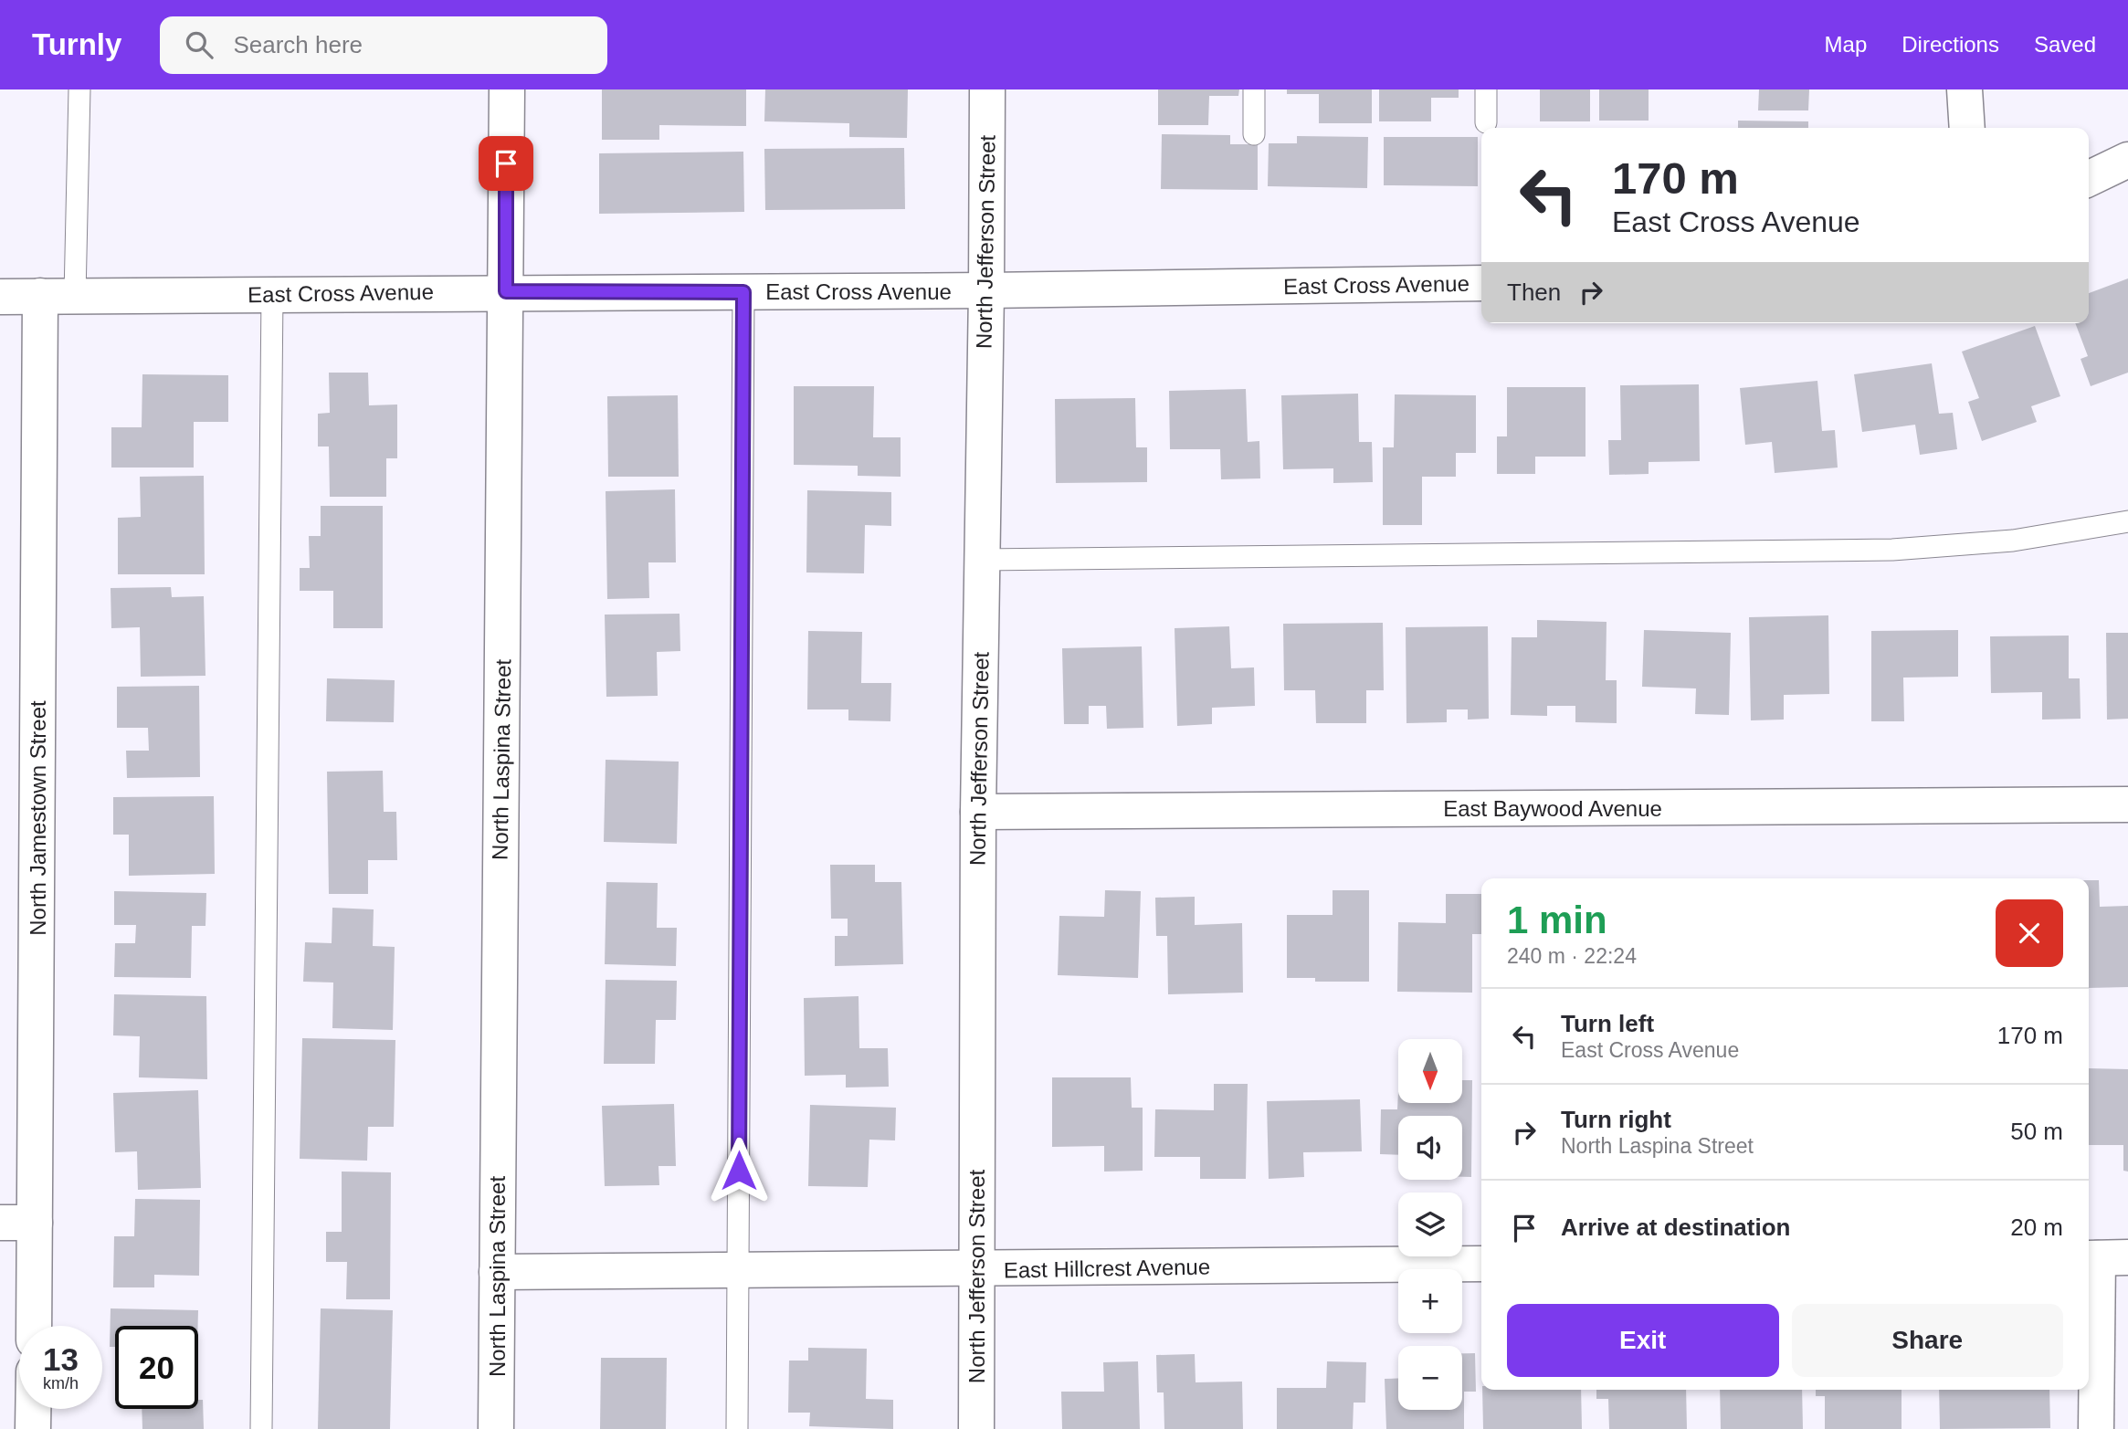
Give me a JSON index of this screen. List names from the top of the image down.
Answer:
{
  "streets": {
    "street": [
      "North Jefferson Street",
      "East Cross Avenue",
      "North Laspina Street",
      "East Baywood Avenue",
      "North Jamestown Street",
      "East Hillcrest Avenue"
    ]
  },
  "crossings": [
    ["North Jefferson Street", "East Cross Avenue"],
    ["North Jefferson Street", "East Baywood Avenue"],
    ["North Jefferson Street", "East Hillcrest Avenue"],
    ["East Cross Avenue", "North Laspina Street"],
    ["East Cross Avenue", "North Jamestown Street"],
    ["North Laspina Street", "East Hillcrest Avenue"]
  ],
  "north": "bottom",
  "page": {
    "header": "Turnly",
    "search": "Search here",
    "nav": ["Map", "Directions", "Saved"],
    "turn": ["170 m", "East Cross Avenue"],
    "then": "Then",
    "heading": ["1 min", "240 m · 22:24"],
    "list": [
      {
        "name": "Turn left",
        "note": "East Cross Avenue",
        "value": "170 m"
      },
      {
        "name": "Turn right",
        "note": "North Laspina Street",
        "value": "50 m"
      },
      {
        "name": "Arrive at destination",
        "value": "20 m"
      }
    ],
    "map_buttons": ["+", "−"],
    "buttons": ["Exit", "Share"],
    "speed": "13 km/h",
    "limit": "20"
  }
}
